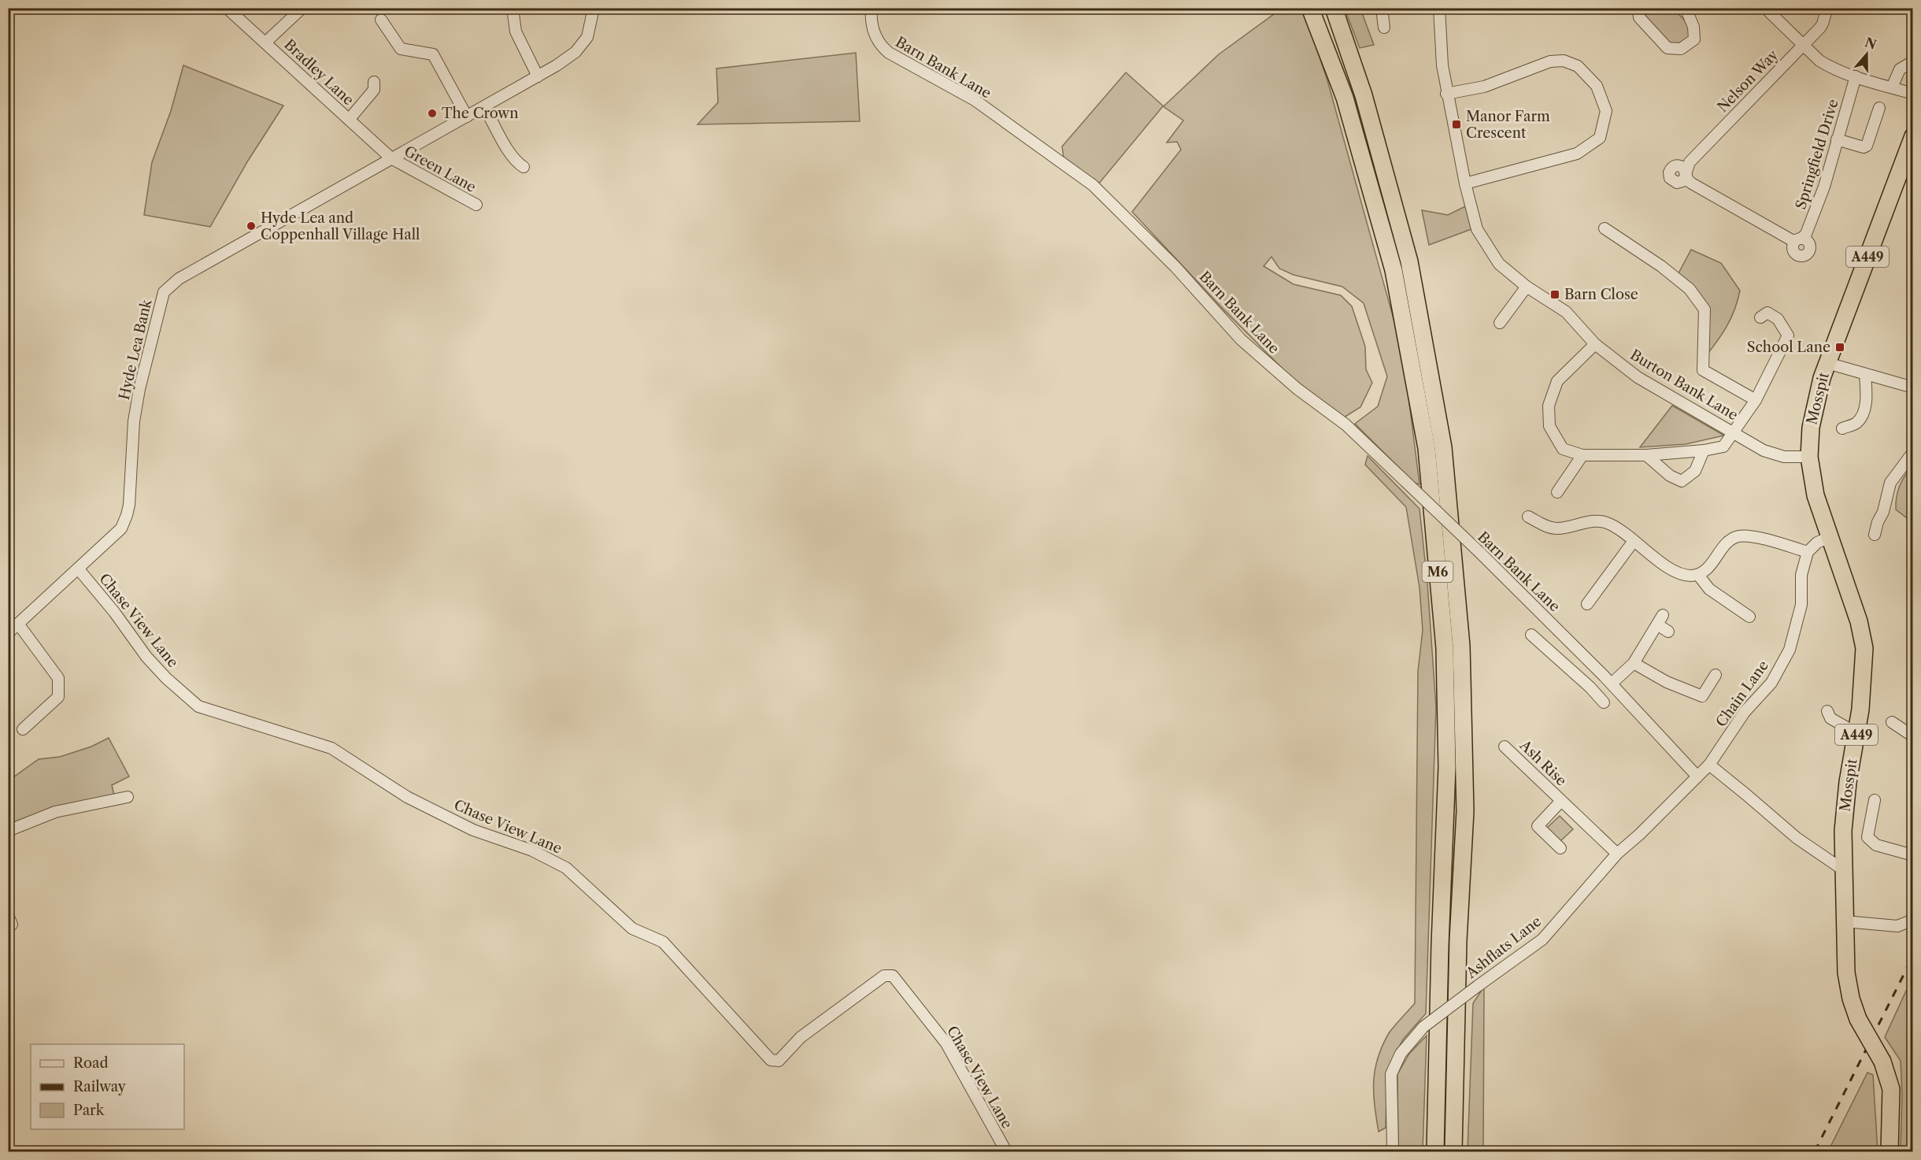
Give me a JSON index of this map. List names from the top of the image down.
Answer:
{
  "streets": {
    "highway": ["A449", "Mosspit", "M6"],
    "street": [
      "Barn Bank Lane",
      "Bradley Lane",
      "Nelson Way",
      "Springfield Drive",
      "Green Lane",
      "Hyde Lea Bank",
      "Burton Bank Lane",
      "Chase View Lane",
      "Chain Lane",
      "Ash Rise",
      "Ashflats Lane"
    ]
  },
  "crossings": [
    ["Barn Bank Lane", "Ashflats Lane"],
    ["Bradley Lane", "Green Lane"],
    ["Bradley Lane", "Hyde Lea Bank"],
    ["Nelson Way", "Springfield Drive"],
    ["Green Lane", "Hyde Lea Bank"],
    ["A449", "Mosspit"],
    ["Hyde Lea Bank", "Chase View Lane"],
    ["Burton Bank Lane", "Mosspit"],
    ["Chain Lane", "Ashflats Lane"],
    ["Ash Rise", "Ashflats Lane"]
  ],
  "places": {
    "other": ["The Crown", "Hyde Lea and Coppenhall Village Hall"],
    "transit": ["Manor Farm Crescent", "Barn Close", "School Lane"]
  },
  "legend": ["Road", "Railway", "Park"],
  "north": "top"
}
